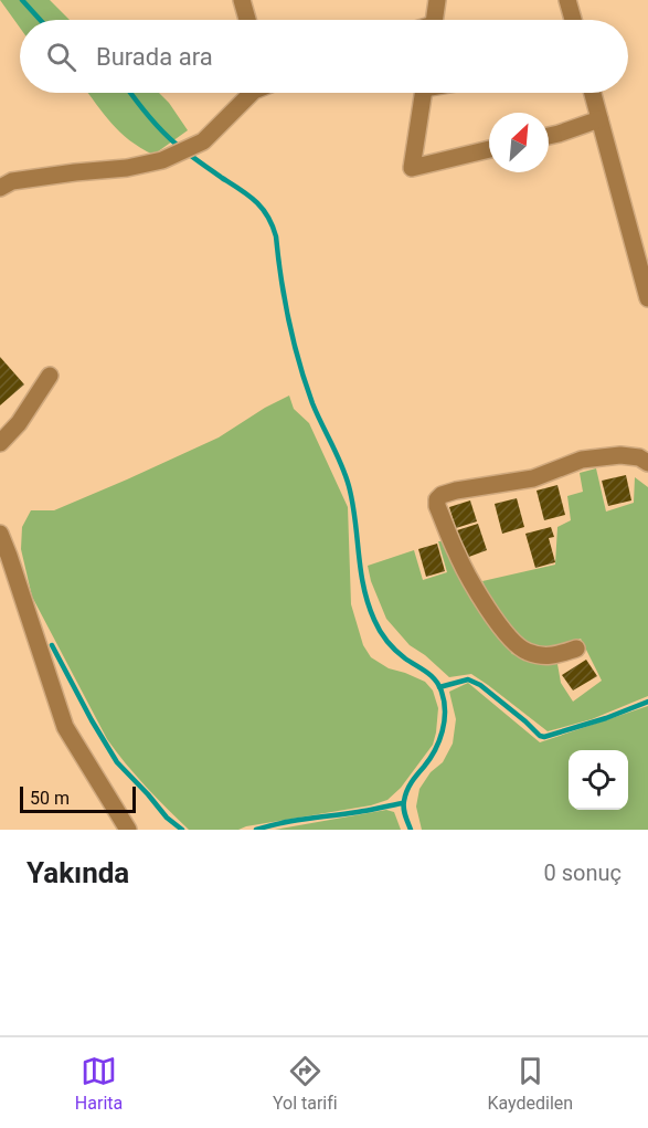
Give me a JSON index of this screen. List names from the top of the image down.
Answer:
{
  "scale_bar": "50 m",
  "north": "top right",
  "page": {
    "search": "Burada ara",
    "scale": "50 m",
    "heading": ["Yakında", "0 sonuç"],
    "nav": ["Harita", "Yol tarifi", "Kaydedilen"]
  }
}
